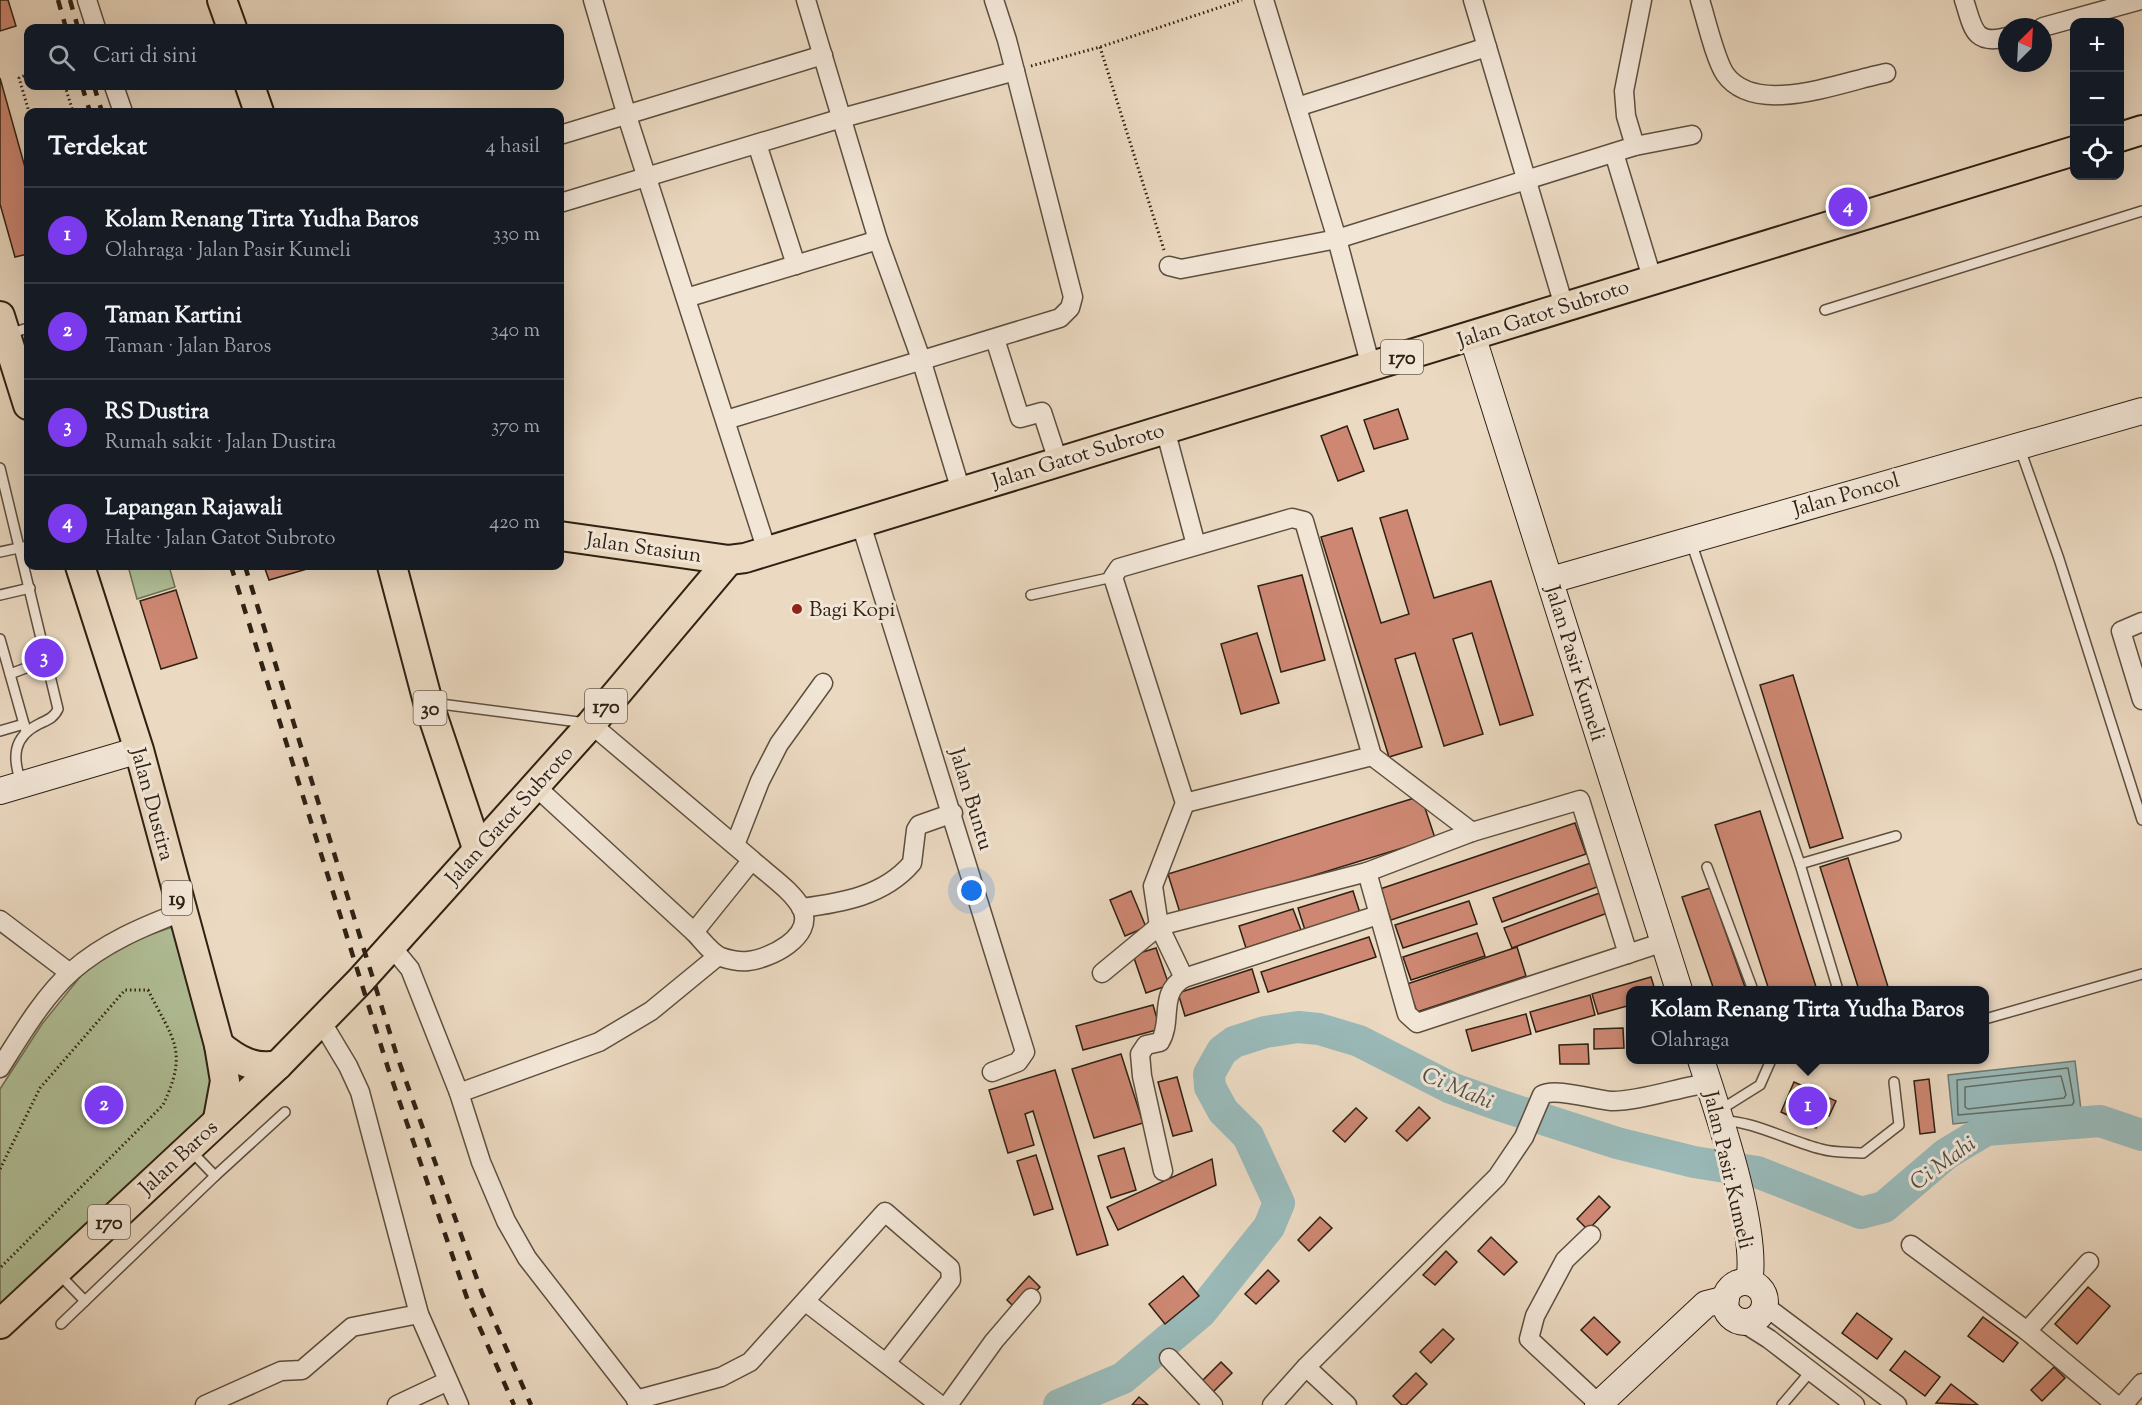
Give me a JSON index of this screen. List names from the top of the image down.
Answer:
{
  "streets": {
    "main road": [
      "Jalan Gatot Subroto",
      "170",
      "Jalan Stasiun",
      "30",
      "Jalan Dustira",
      "19",
      "Jalan Baros"
    ],
    "street": ["Jalan Poncol", "Jalan Pasir Kumeli", "Jalan Buntu"]
  },
  "crossings": [
    ["Jalan Gatot Subroto", "Jalan Stasiun"],
    ["Jalan Gatot Subroto", "Jalan Pasir Kumeli"],
    ["Jalan Gatot Subroto", "30"],
    ["Jalan Gatot Subroto", "Jalan Buntu"],
    ["Jalan Gatot Subroto", "Jalan Baros"],
    ["Jalan Poncol", "Jalan Pasir Kumeli"],
    ["Jalan Dustira", "Jalan Baros"]
  ],
  "water": ["Ci Mahi"],
  "places": ["Bagi Kopi"],
  "north": "top right",
  "page": {
    "map_buttons": ["+", "−"],
    "search": "Cari di sini",
    "heading": ["Terdekat", "4 hasil"],
    "pins": [
      "4",
      "3",
      "2",
      "1"
    ],
    "list": [
      {
        "mark": "1",
        "name": "Kolam Renang Tirta Yudha Baros",
        "note": "Olahraga · Jalan Pasir Kumeli",
        "value": "330 m"
      },
      {
        "mark": "2",
        "name": "Taman Kartini",
        "note": "Taman · Jalan Baros",
        "value": "340 m"
      },
      {
        "mark": "3",
        "name": "RS Dustira",
        "note": "Rumah sakit · Jalan Dustira",
        "value": "370 m"
      },
      {
        "mark": "4",
        "name": "Lapangan Rajawali",
        "note": "Halte · Jalan Gatot Subroto",
        "value": "420 m"
      }
    ],
    "popup": ["Kolam Renang Tirta Yudha Baros", "Olahraga"]
  }
}
